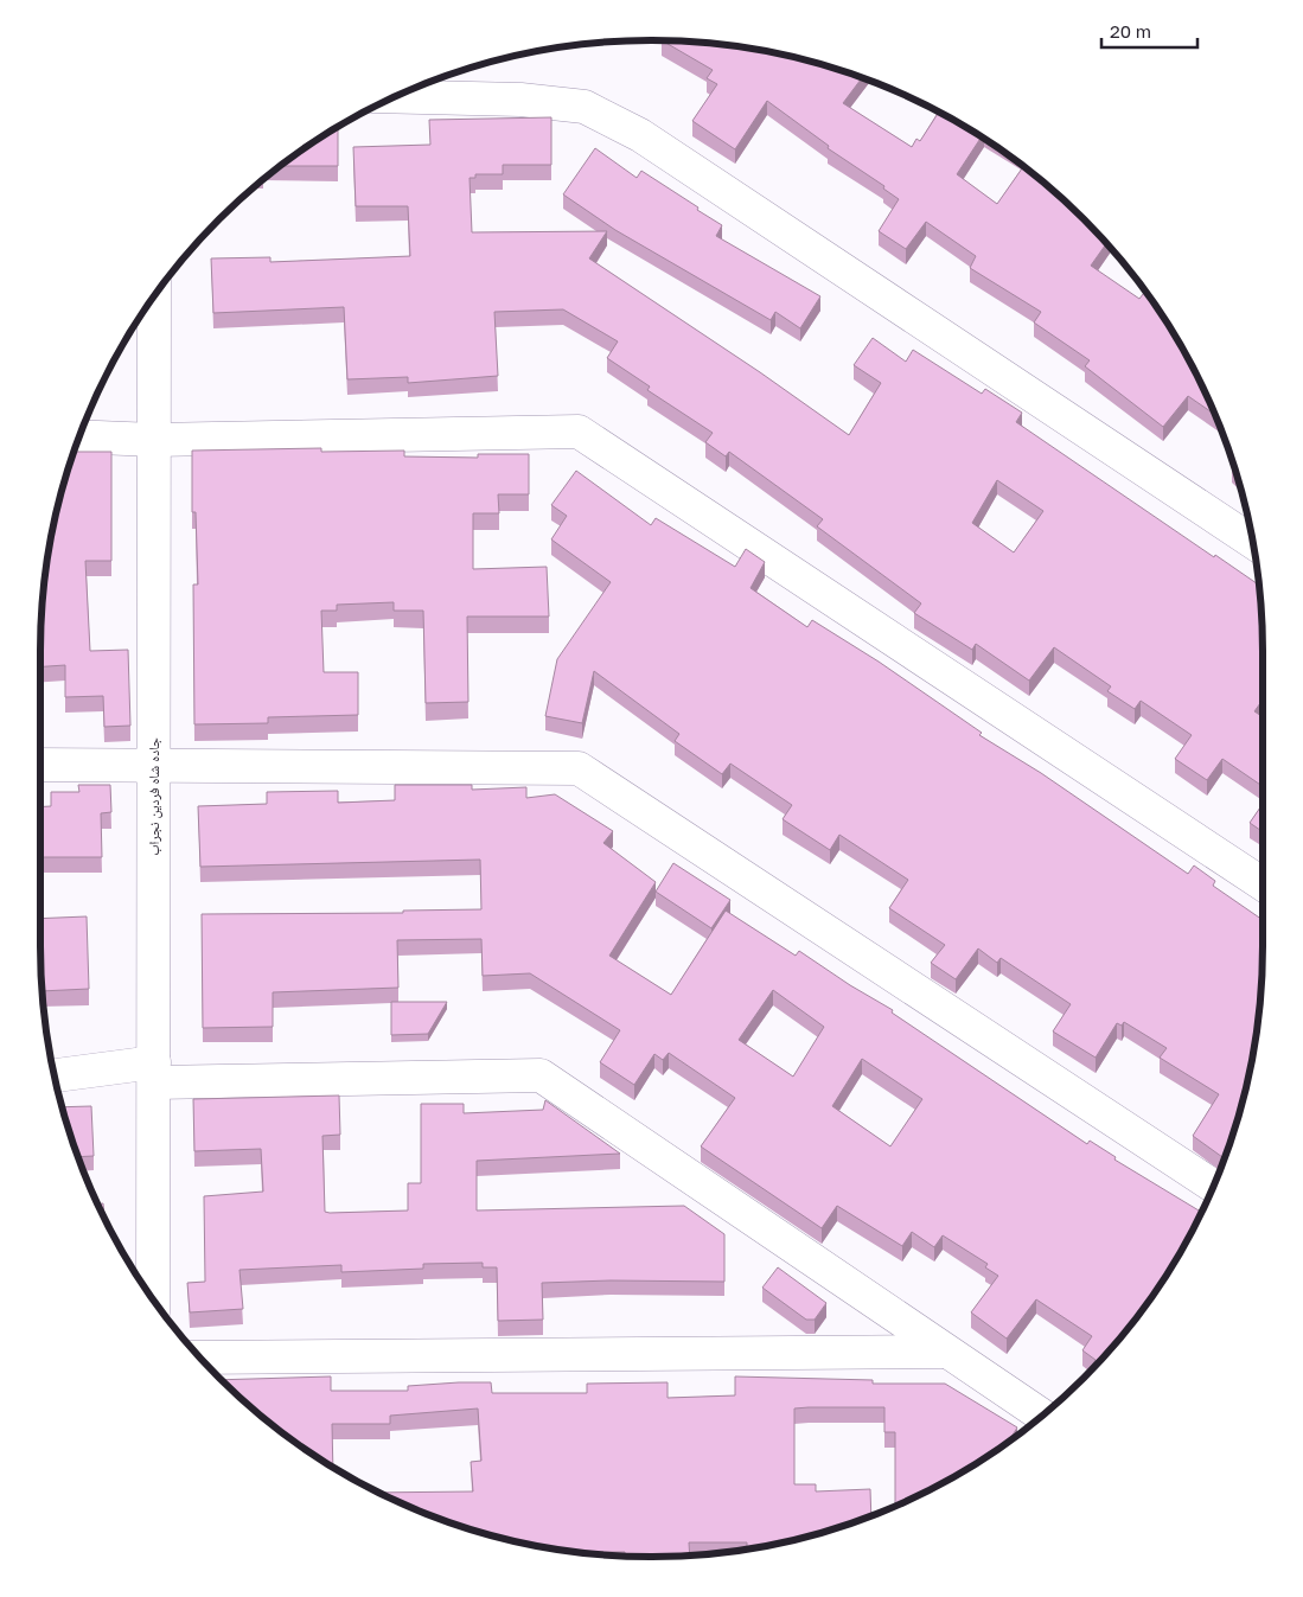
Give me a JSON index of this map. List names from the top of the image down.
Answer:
{
  "streets": {
    "street": ["جاده شاه فردین نجراب"]
  },
  "scale_bar": "20 m"
}
